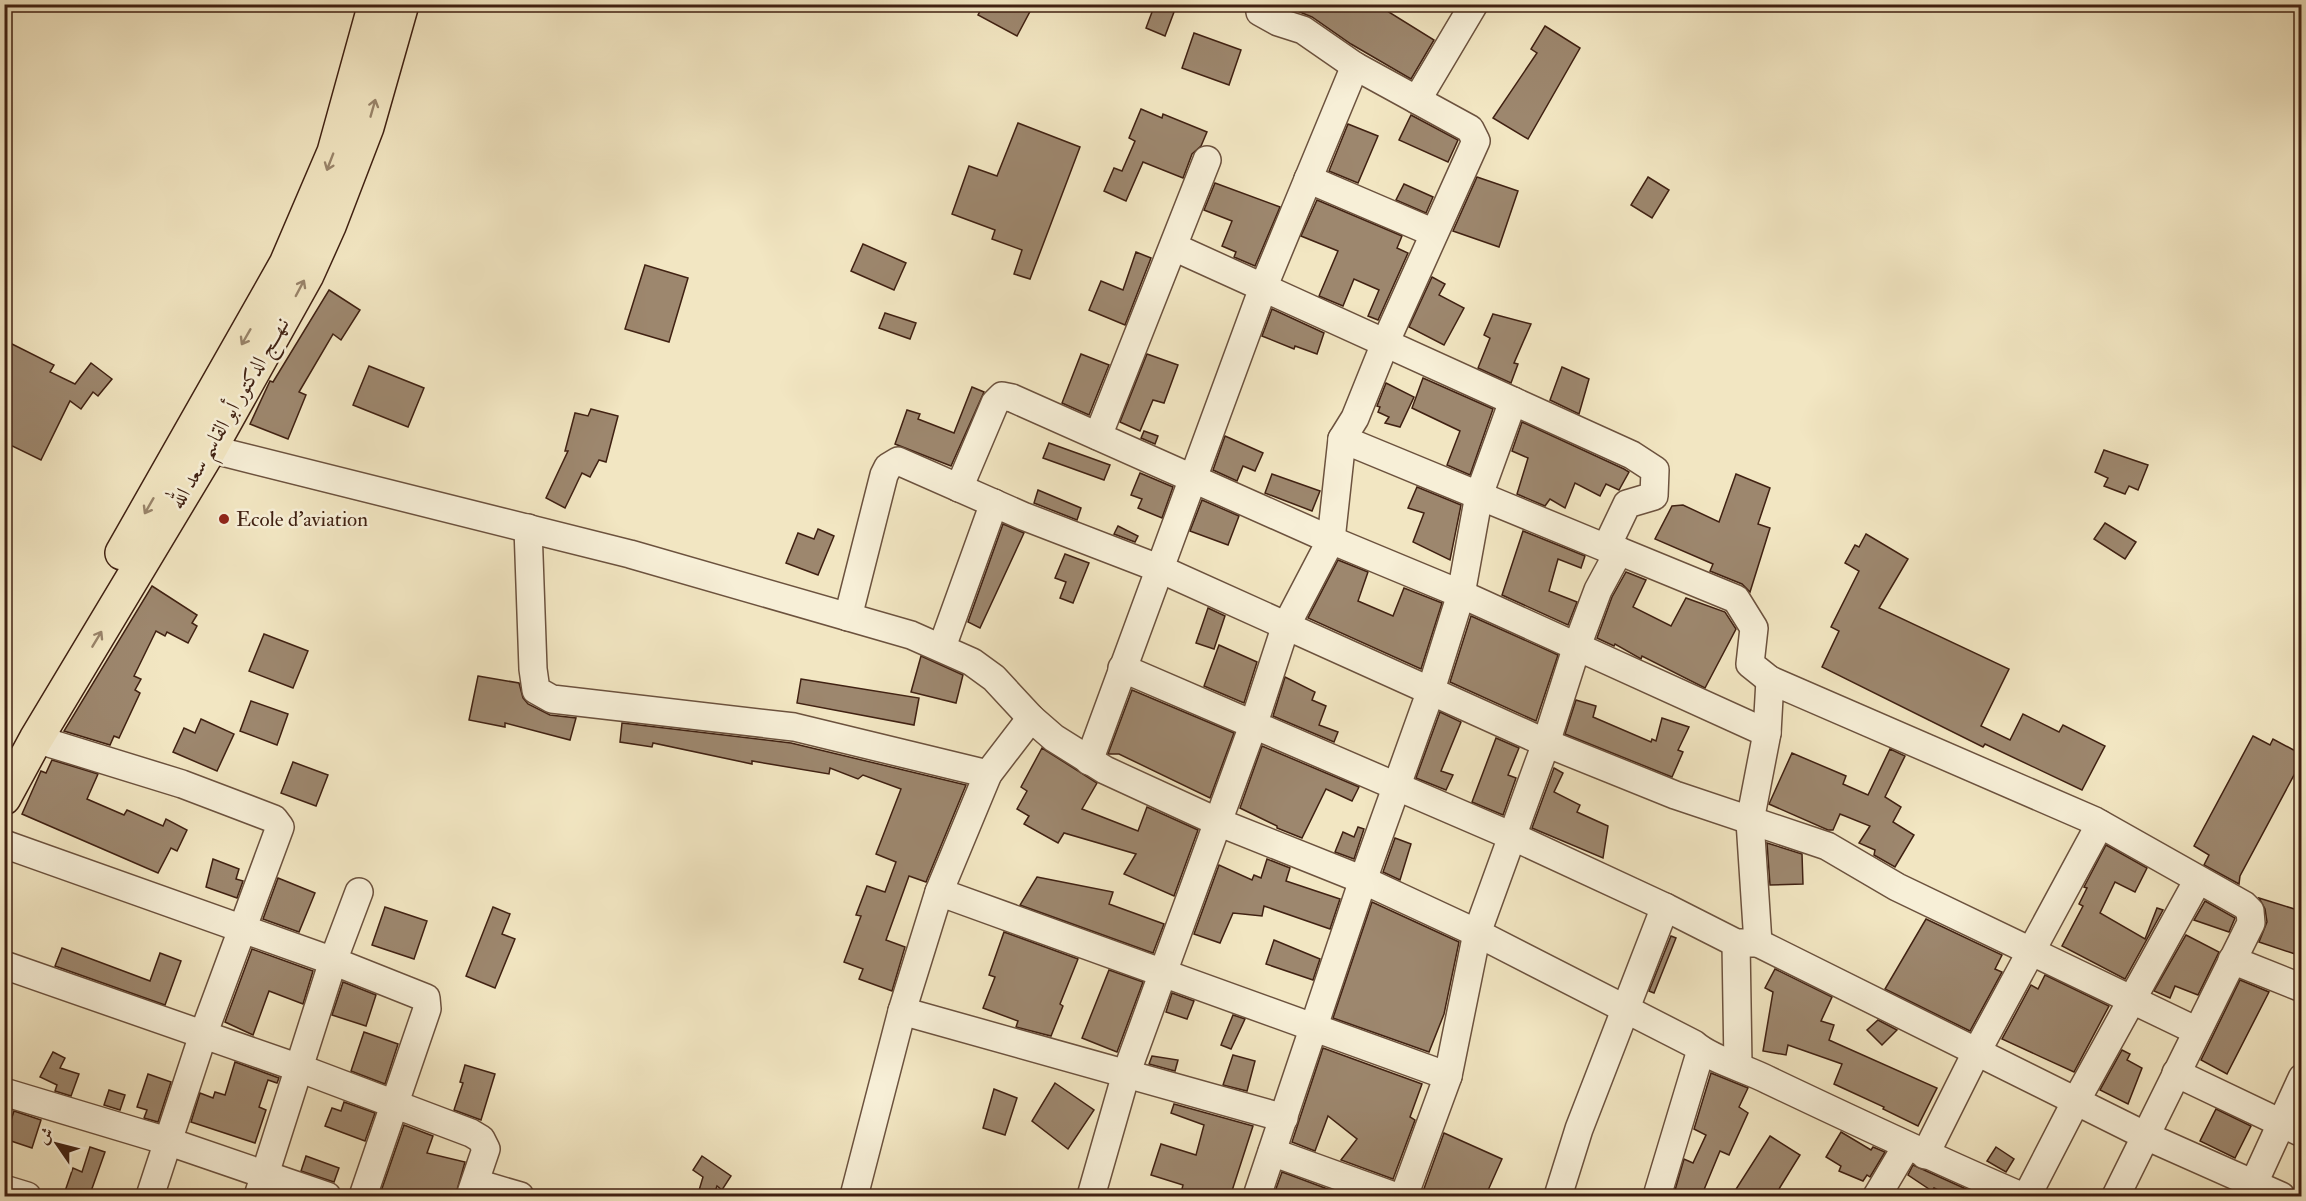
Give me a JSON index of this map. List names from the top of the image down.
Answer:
{
  "streets": {
    "main road": ["نـهـــج الدكتور أبو القاسم سعد الله"]
  },
  "places": ["Ecole d'aviation"],
  "north": "top left"
}
